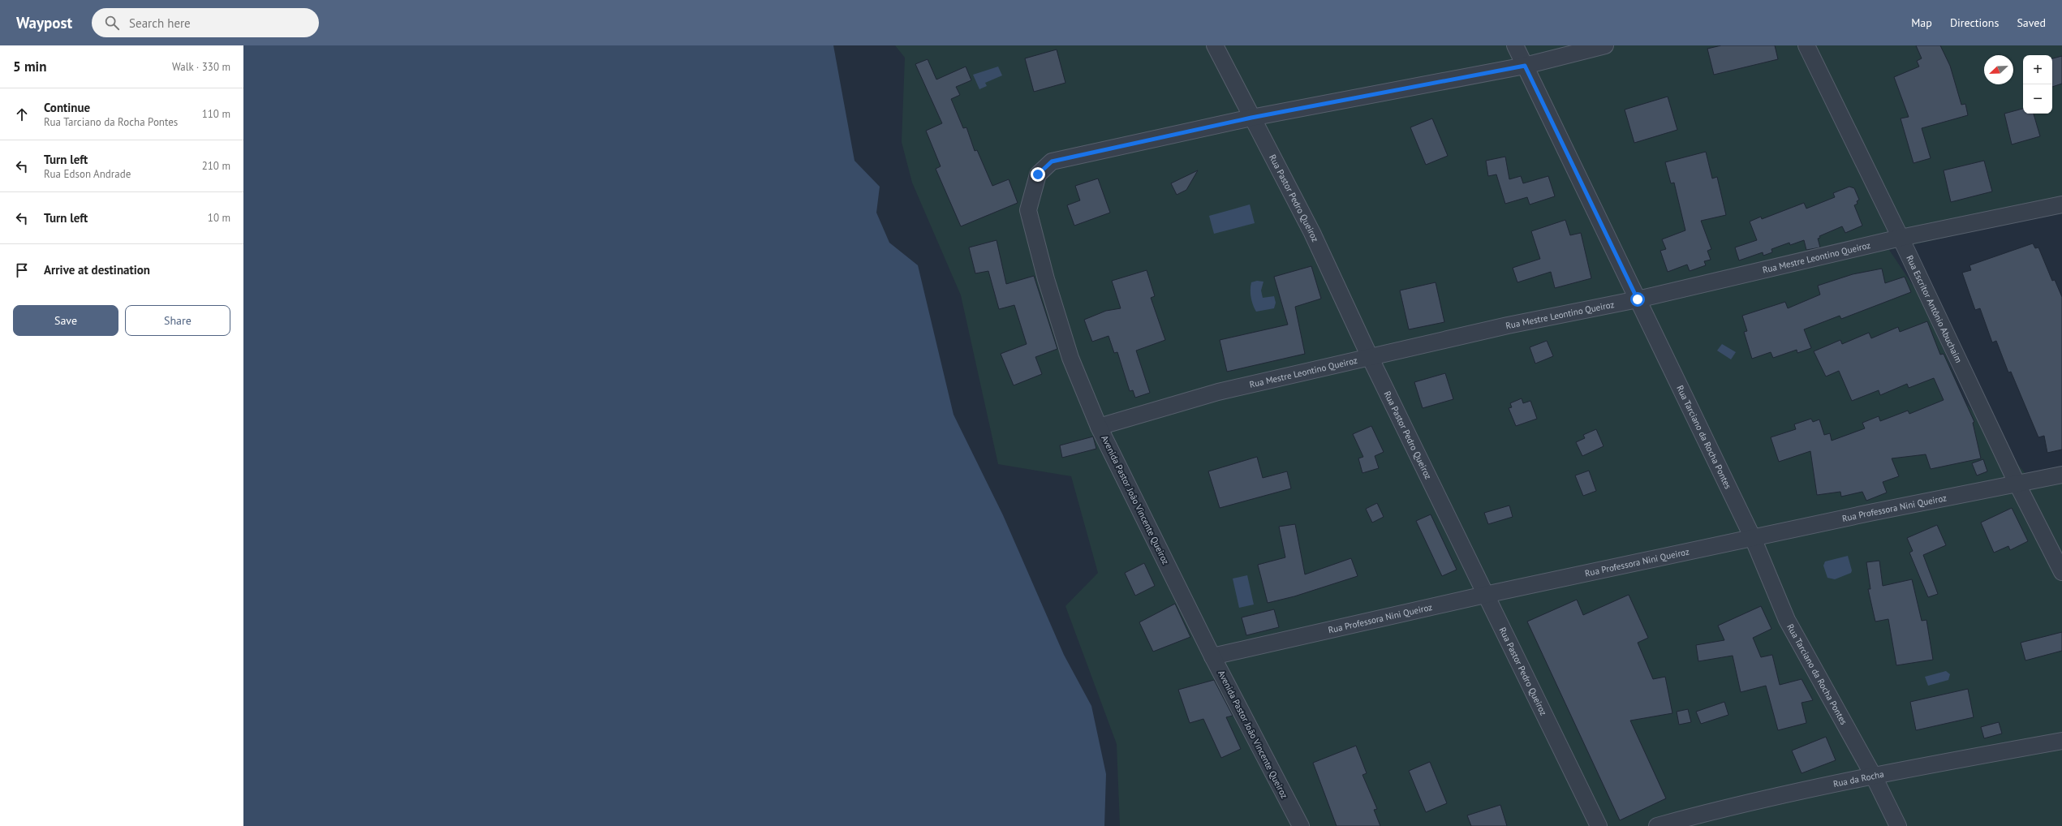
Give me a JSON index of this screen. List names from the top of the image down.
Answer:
{
  "streets": {
    "street": [
      "Rua Pastor Pedro Queiroz",
      "Rua Mestre Leontino Queiroz",
      "Rua Escritor Antônio Abuchaim",
      "Rua Tarciano da Rocha Pontes",
      "Avenida Pastor João Vincente Queiroz",
      "Rua Professora Nini Queiroz",
      "Rua da Rocha"
    ]
  },
  "crossings": [
    ["Rua Pastor Pedro Queiroz", "Rua Mestre Leontino Queiroz"],
    ["Rua Pastor Pedro Queiroz", "Avenida Pastor João Vincente Queiroz"],
    ["Rua Pastor Pedro Queiroz", "Rua Professora Nini Queiroz"],
    ["Rua Mestre Leontino Queiroz", "Rua Escritor Antônio Abuchaim"],
    ["Rua Mestre Leontino Queiroz", "Rua Tarciano da Rocha Pontes"],
    ["Rua Mestre Leontino Queiroz", "Avenida Pastor João Vincente Queiroz"],
    ["Rua Escritor Antônio Abuchaim", "Rua Professora Nini Queiroz"],
    ["Rua Tarciano da Rocha Pontes", "Rua Professora Nini Queiroz"],
    ["Rua Tarciano da Rocha Pontes", "Rua da Rocha"],
    ["Avenida Pastor João Vincente Queiroz", "Rua Professora Nini Queiroz"]
  ],
  "north": "bottom left",
  "page": {
    "header": "Waypost",
    "search": "Search here",
    "nav": ["Map", "Directions", "Saved"],
    "heading": ["5 min", "Walk · 330 m"],
    "map_buttons": ["+", "−"],
    "list": [
      ["Continue", "Rua Tarciano da Rocha Pontes", "110 m"],
      ["Turn left", "Rua Edson Andrade", "210 m"],
      ["Turn left", "10 m"],
      "Arrive at destination"
    ],
    "buttons": ["Save", "Share"]
  }
}
